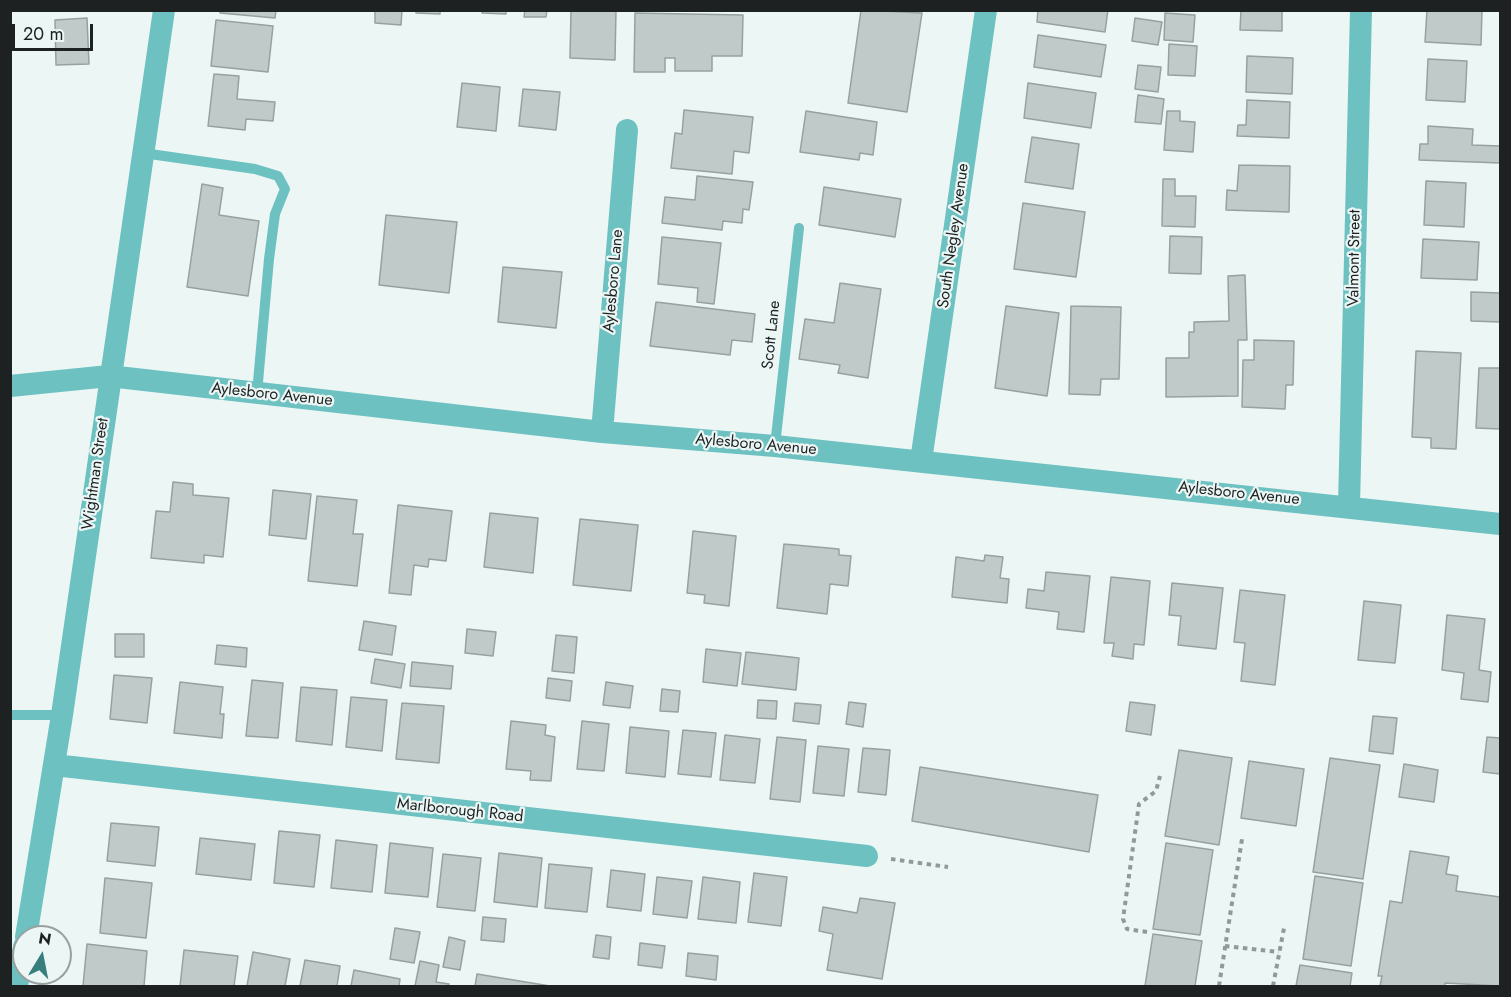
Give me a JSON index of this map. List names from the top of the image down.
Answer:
{
  "streets": {
    "street": [
      "South Negley Avenue",
      "Valmont Street",
      "Aylesboro Lane",
      "Aylesboro Avenue",
      "Wightman Street",
      "Marlborough Road"
    ],
    "lane": ["Scott Lane"]
  },
  "crossings": [
    ["South Negley Avenue", "Aylesboro Avenue"],
    ["Valmont Street", "Aylesboro Avenue"],
    ["Aylesboro Lane", "Aylesboro Avenue"],
    ["Scott Lane", "Aylesboro Avenue"],
    ["Aylesboro Avenue", "Wightman Street"],
    ["Wightman Street", "Marlborough Road"]
  ],
  "scale_bar": "20 m",
  "north": "top"
}
